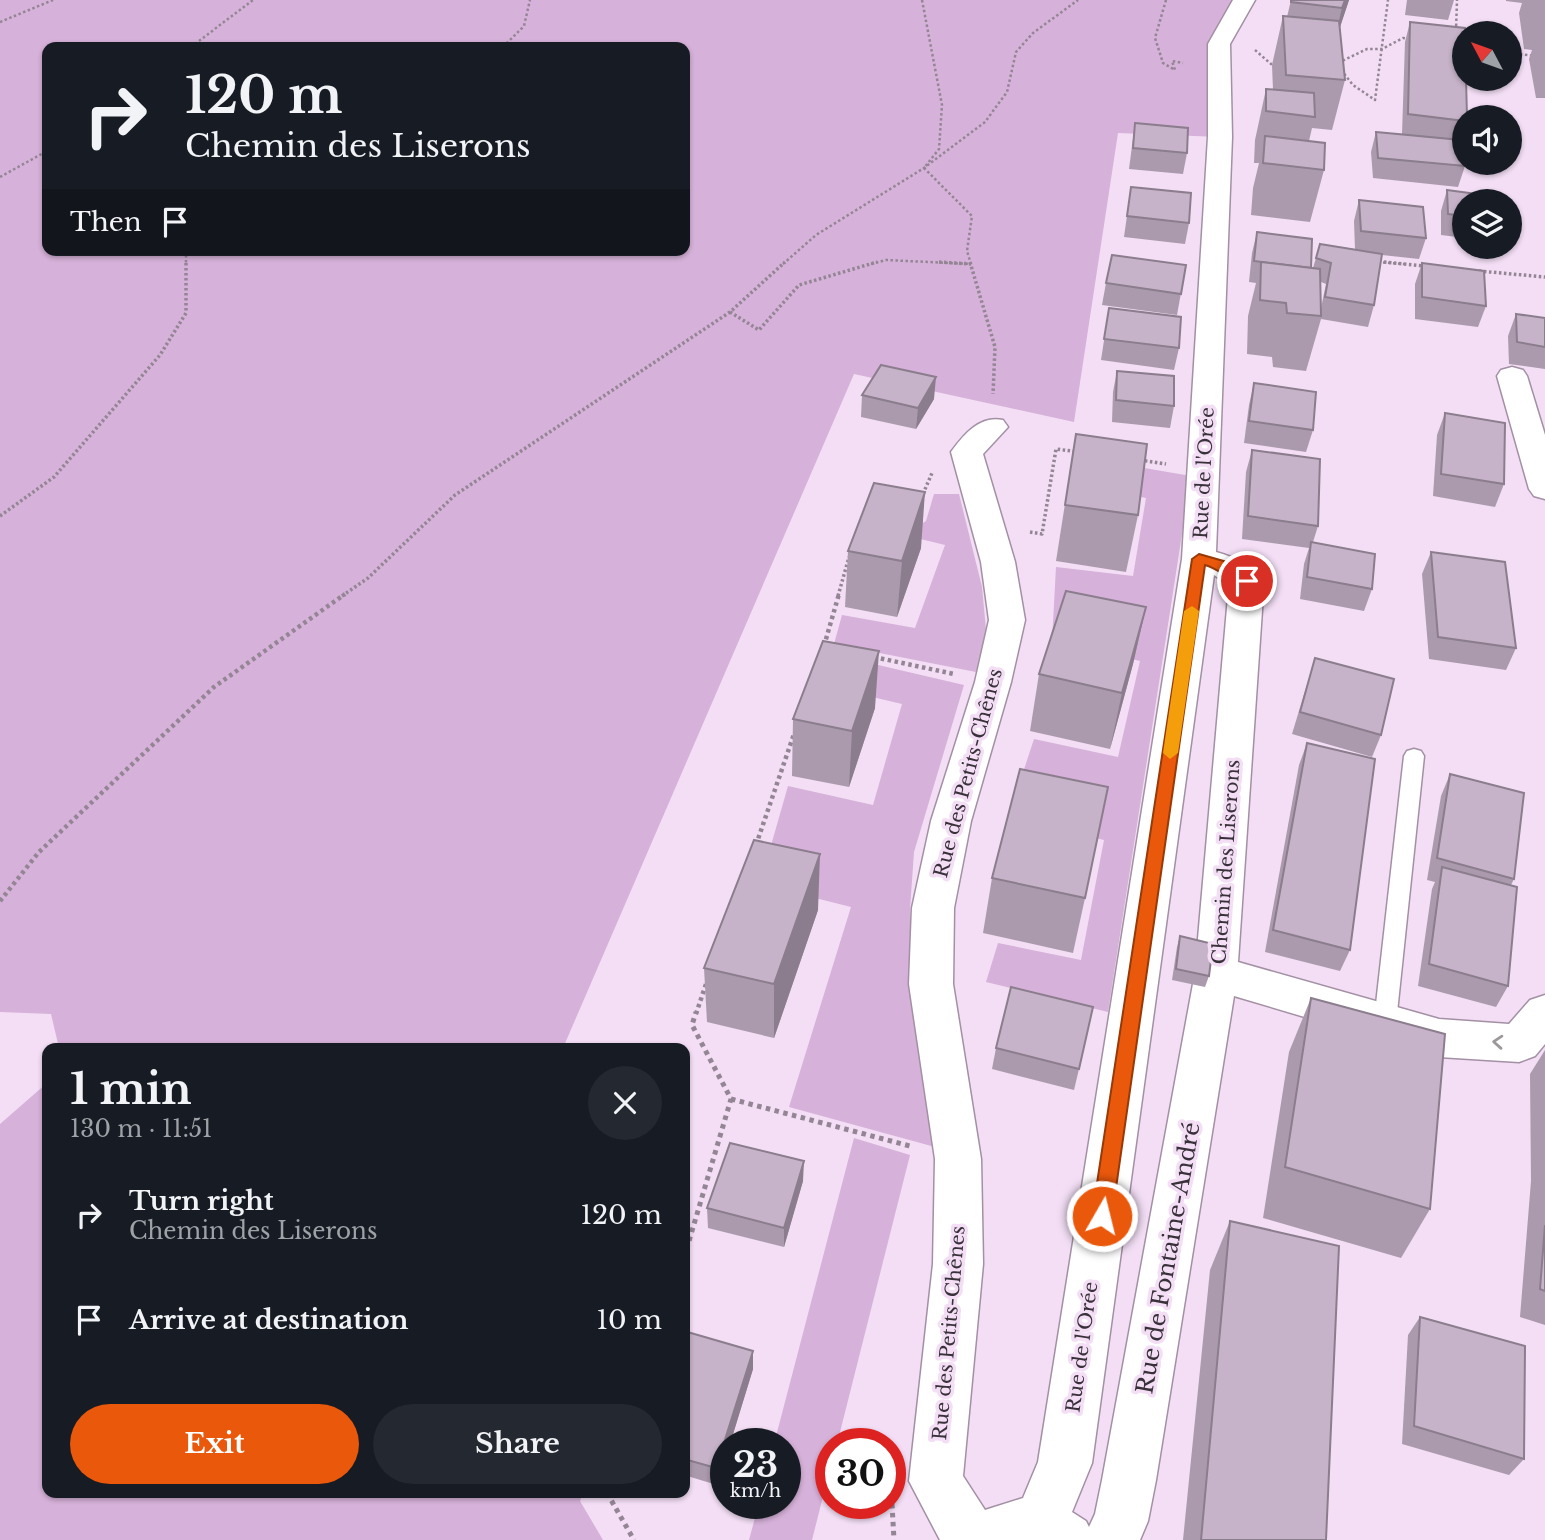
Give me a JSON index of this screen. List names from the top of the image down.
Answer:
{
  "streets": {
    "street": [
      "Rue de l'Orée",
      "Rue des Petits-Chênes",
      "Chemin des Liserons",
      "Rue de Fontaine-André"
    ]
  },
  "crossings": [
    ["Rue de l'Orée", "Chemin des Liserons"],
    ["Chemin des Liserons", "Rue de Fontaine-André"]
  ],
  "north": "top left",
  "page": {
    "turn": ["120 m", "Chemin des Liserons"],
    "then": "Then",
    "heading": ["1 min", "130 m · 11:51"],
    "list": [
      {
        "name": "Turn right",
        "note": "Chemin des Liserons",
        "value": "120 m"
      },
      {
        "name": "Arrive at destination",
        "value": "10 m"
      }
    ],
    "buttons": ["Exit", "Share"],
    "speed": "23 km/h",
    "limit": "30"
  }
}
